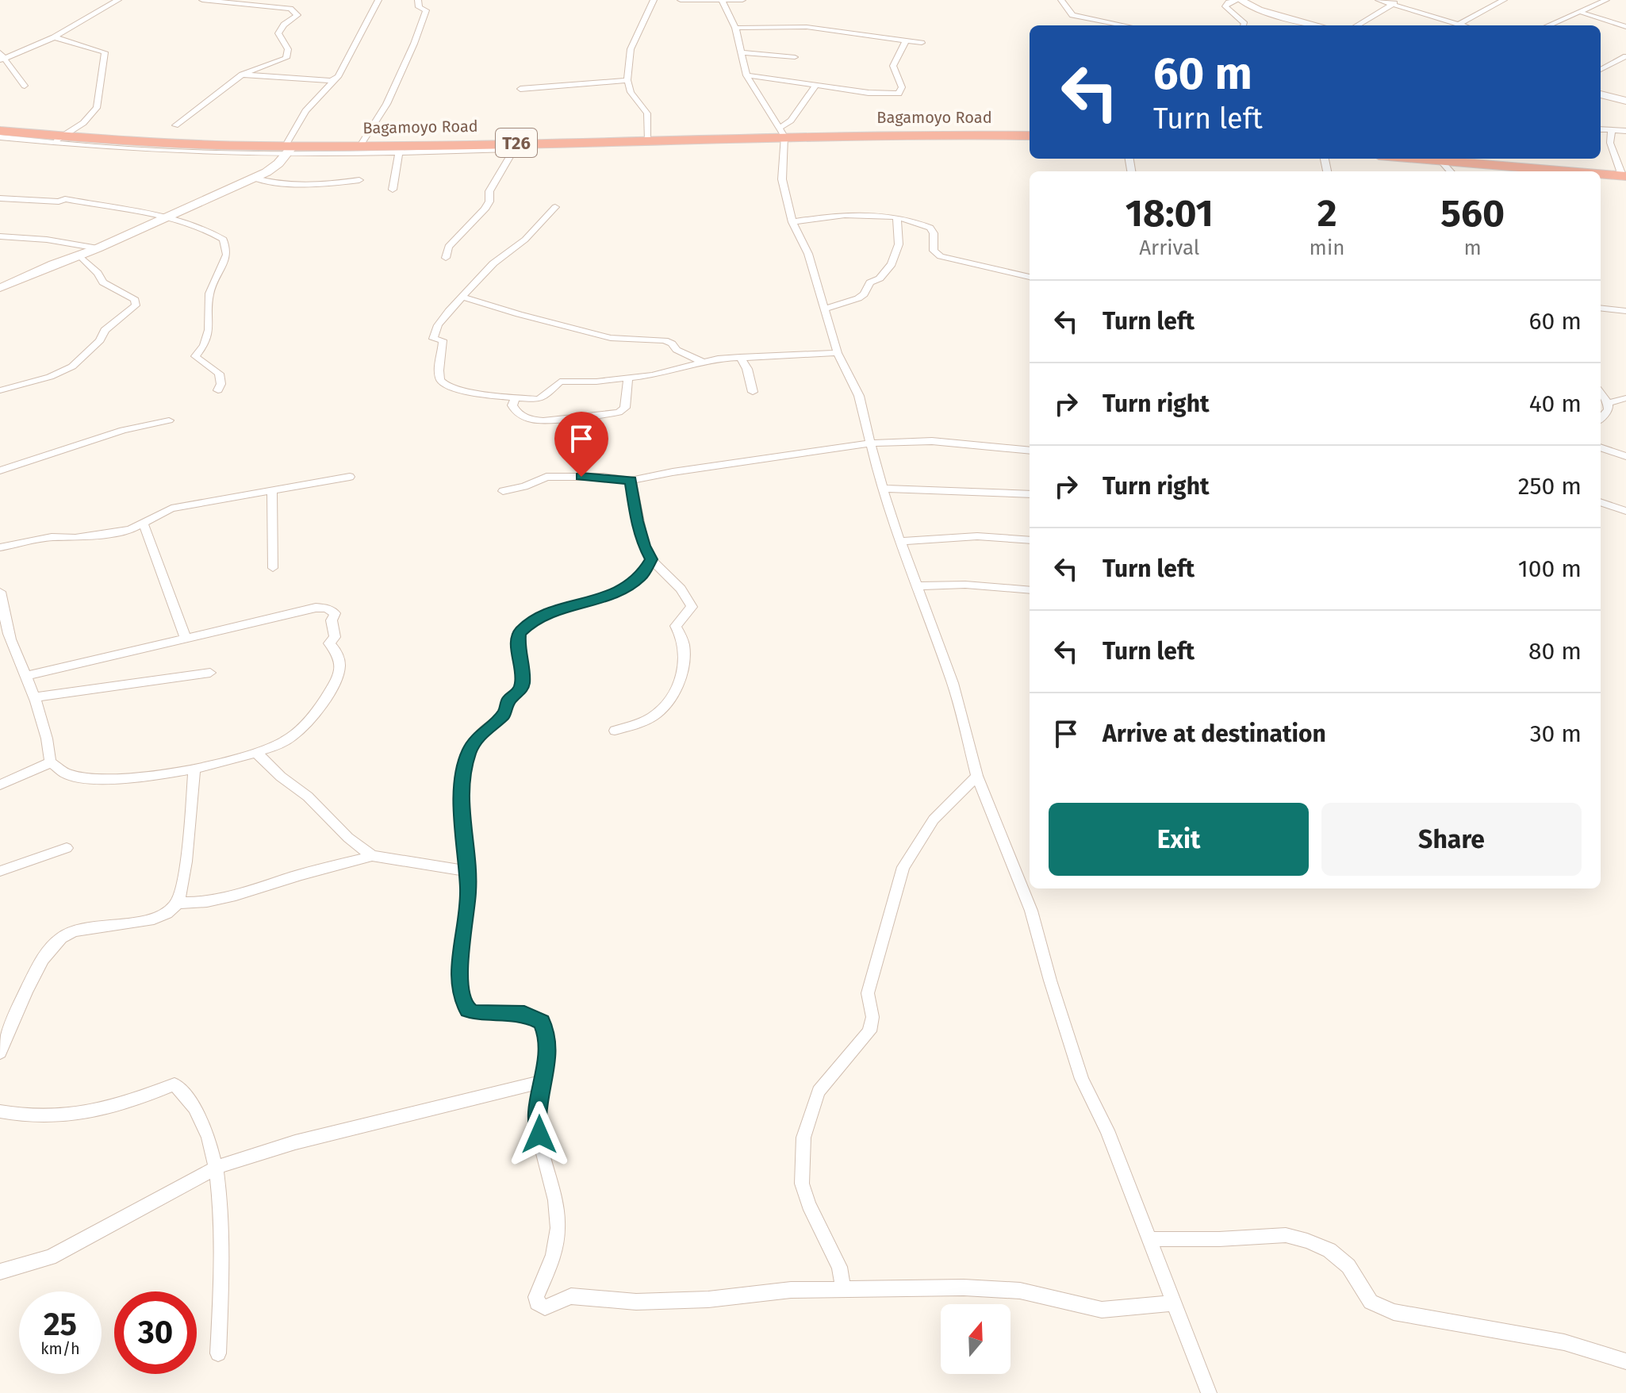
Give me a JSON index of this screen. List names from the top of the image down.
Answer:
{
  "streets": {
    "highway": ["Bagamoyo Road", "T26"]
  },
  "north": "top",
  "page": {
    "turn": ["60 m", "Turn left"],
    "eta": [
      "18:01",
      "Arrival",
      "2",
      "min",
      "560",
      "m"
    ],
    "list": [
      {
        "name": "Turn left",
        "value": "60 m"
      },
      {
        "name": "Turn right",
        "value": "40 m"
      },
      {
        "name": "Turn right",
        "value": "250 m"
      },
      {
        "name": "Turn left",
        "value": "100 m"
      },
      {
        "name": "Turn left",
        "value": "80 m"
      },
      {
        "name": "Arrive at destination",
        "value": "30 m"
      }
    ],
    "buttons": ["Exit", "Share"],
    "speed": "25 km/h",
    "limit": "30"
  }
}
